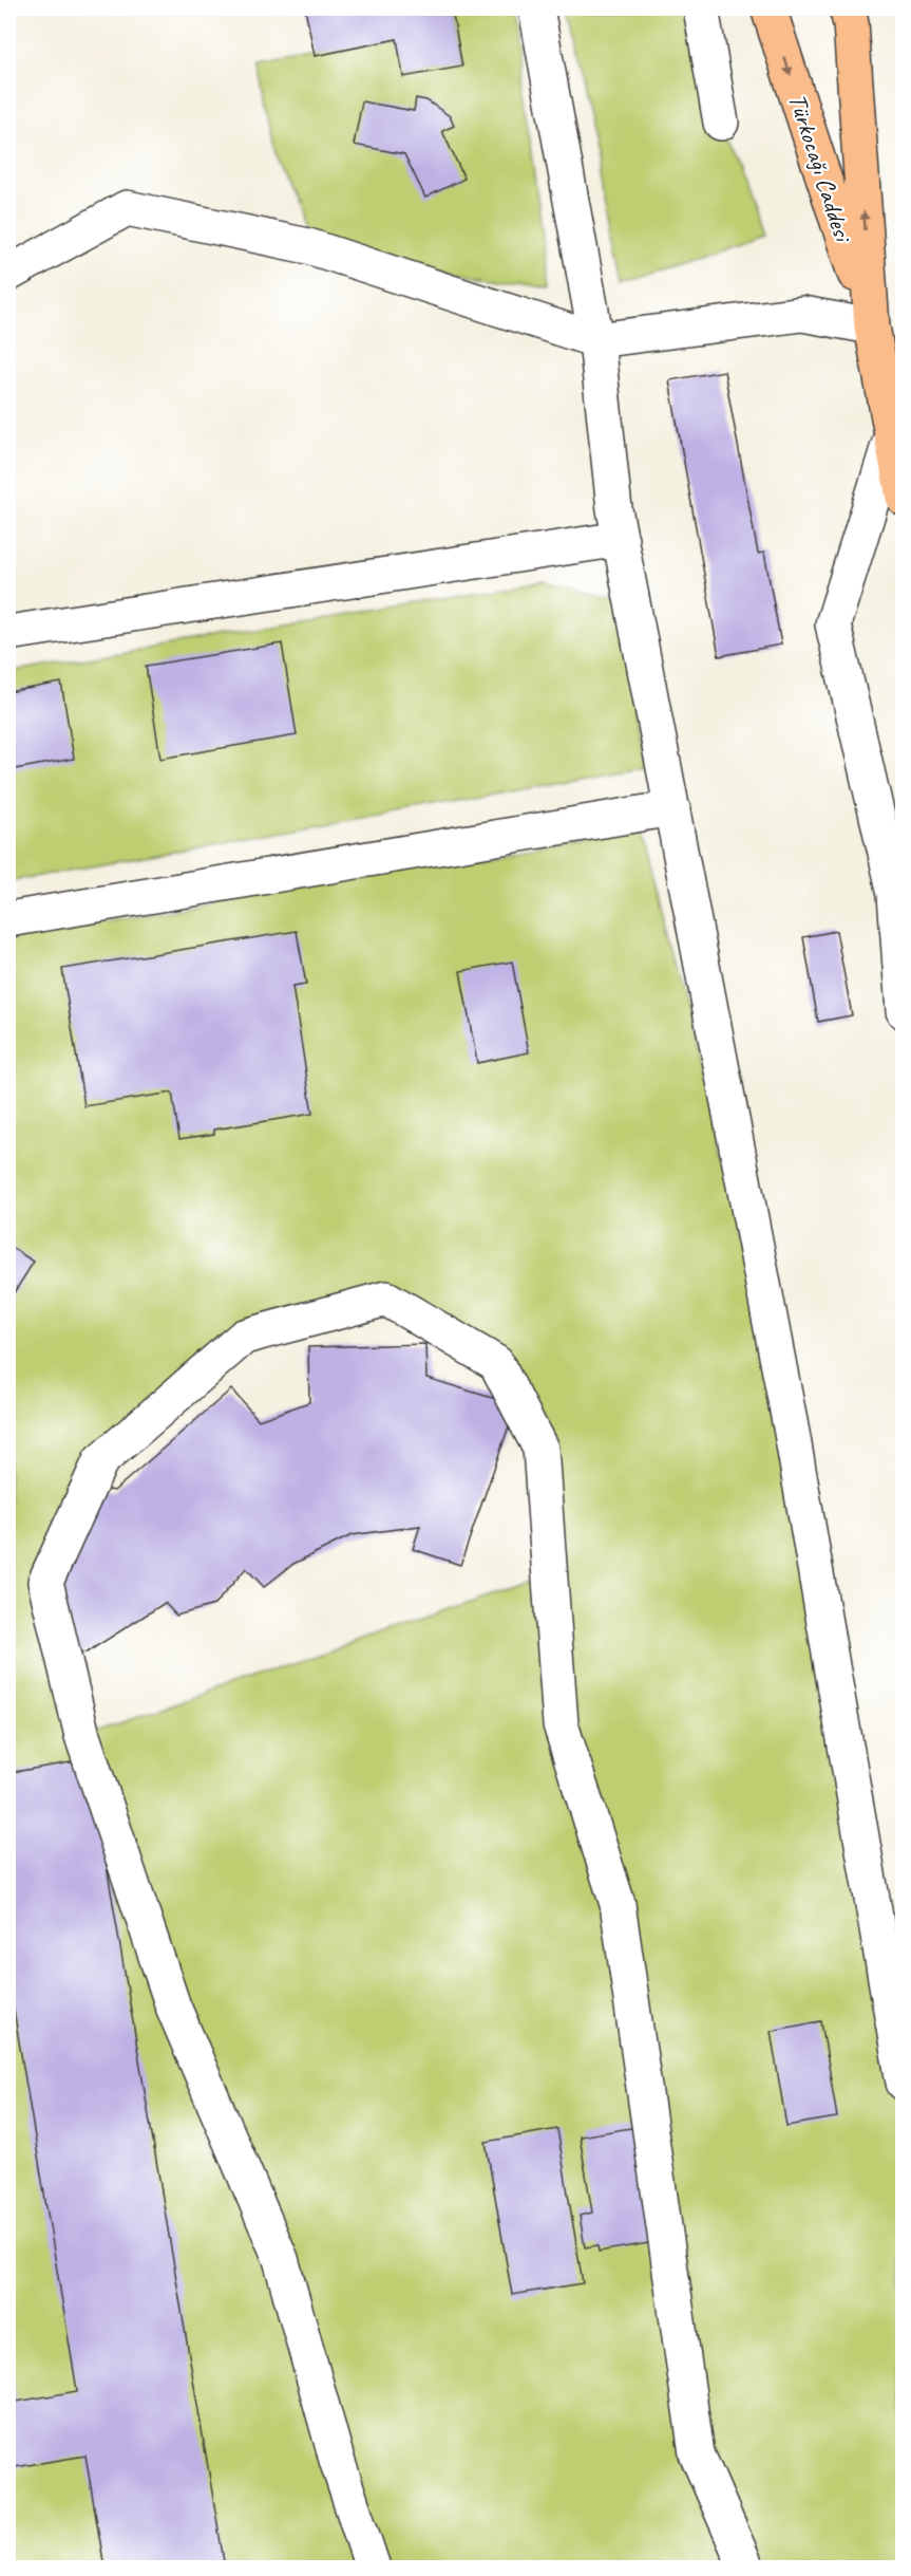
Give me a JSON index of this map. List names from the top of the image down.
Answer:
{
  "streets": {
    "main road": ["Türkocağı Caddesi"]
  }
}
